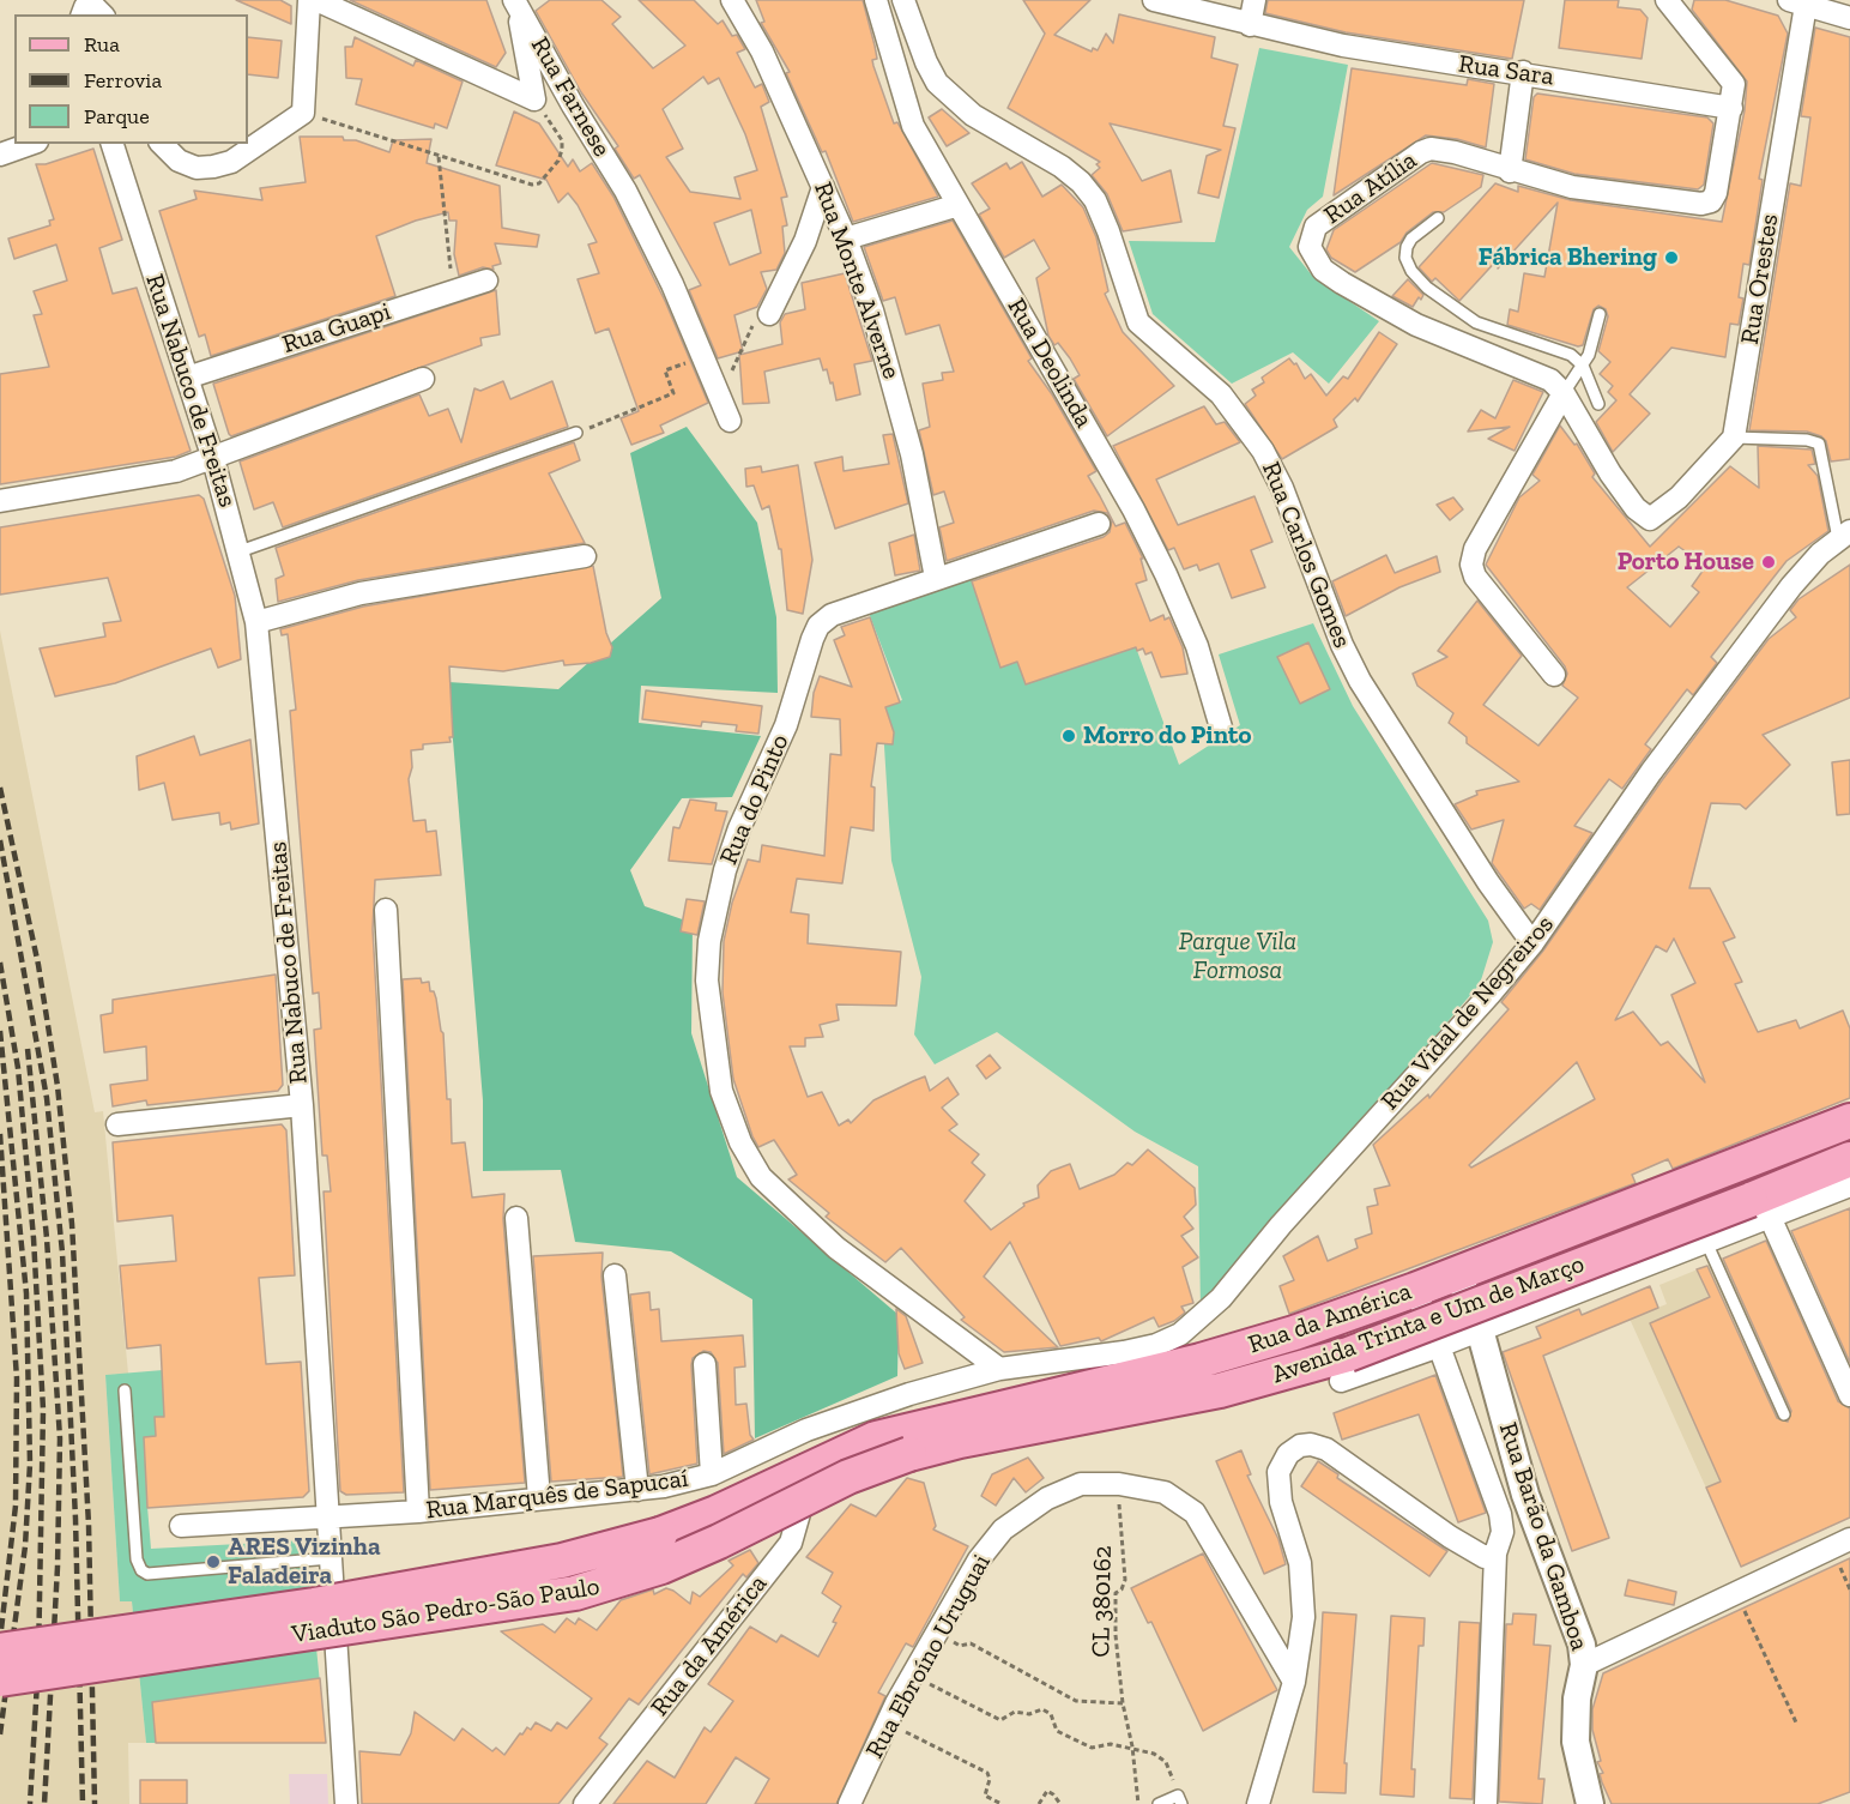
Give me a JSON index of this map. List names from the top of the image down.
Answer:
{
  "streets": {
    "main road": ["Rua da América", "Avenida Trinta e Um de Março", "Viaduto São Pedro-São Paulo"],
    "street": [
      "Rua Sara",
      "Rua Farnese",
      "Rua Atília",
      "Rua Orestes",
      "Rua Monte Alverne",
      "Rua Guapi",
      "Rua Deolinda",
      "Rua Nabuco de Freitas",
      "Rua Carlos Gomes",
      "Rua do Pinto",
      "Rua Vidal de Negreiros",
      "Rua Marquês de Sapucaí",
      "Rua Barão da Gamboa",
      "Rua Ebroíno Uruguai"
    ],
    "path": ["CL 380162"]
  },
  "crossings": [
    ["Rua Sara", "Rua Atília"],
    ["Rua Atília", "Rua Orestes"],
    ["Rua Monte Alverne", "Rua do Pinto"],
    ["Rua Guapi", "Rua Nabuco de Freitas"],
    ["Rua Nabuco de Freitas", "Rua Marquês de Sapucaí"],
    ["Rua Carlos Gomes", "Rua Vidal de Negreiros"],
    ["Rua do Pinto", "Rua Vidal de Negreiros"],
    ["Rua do Pinto", "Rua Marquês de Sapucaí"],
    ["Rua Vidal de Negreiros", "Rua Marquês de Sapucaí"],
    ["Rua da América", "Rua Barão da Gamboa"],
    ["Rua da América", "Viaduto São Pedro-São Paulo"],
    ["Avenida Trinta e Um de Março", "Viaduto São Pedro-São Paulo"]
  ],
  "parks": ["Parque Vila Formosa"],
  "places": [
    "Fábrica Bhering",
    "Porto House",
    "Morro do Pinto",
    "ARES Vizinha Faladeira"
  ],
  "legend": ["Rua", "Ferrovia", "Parque"]
}
